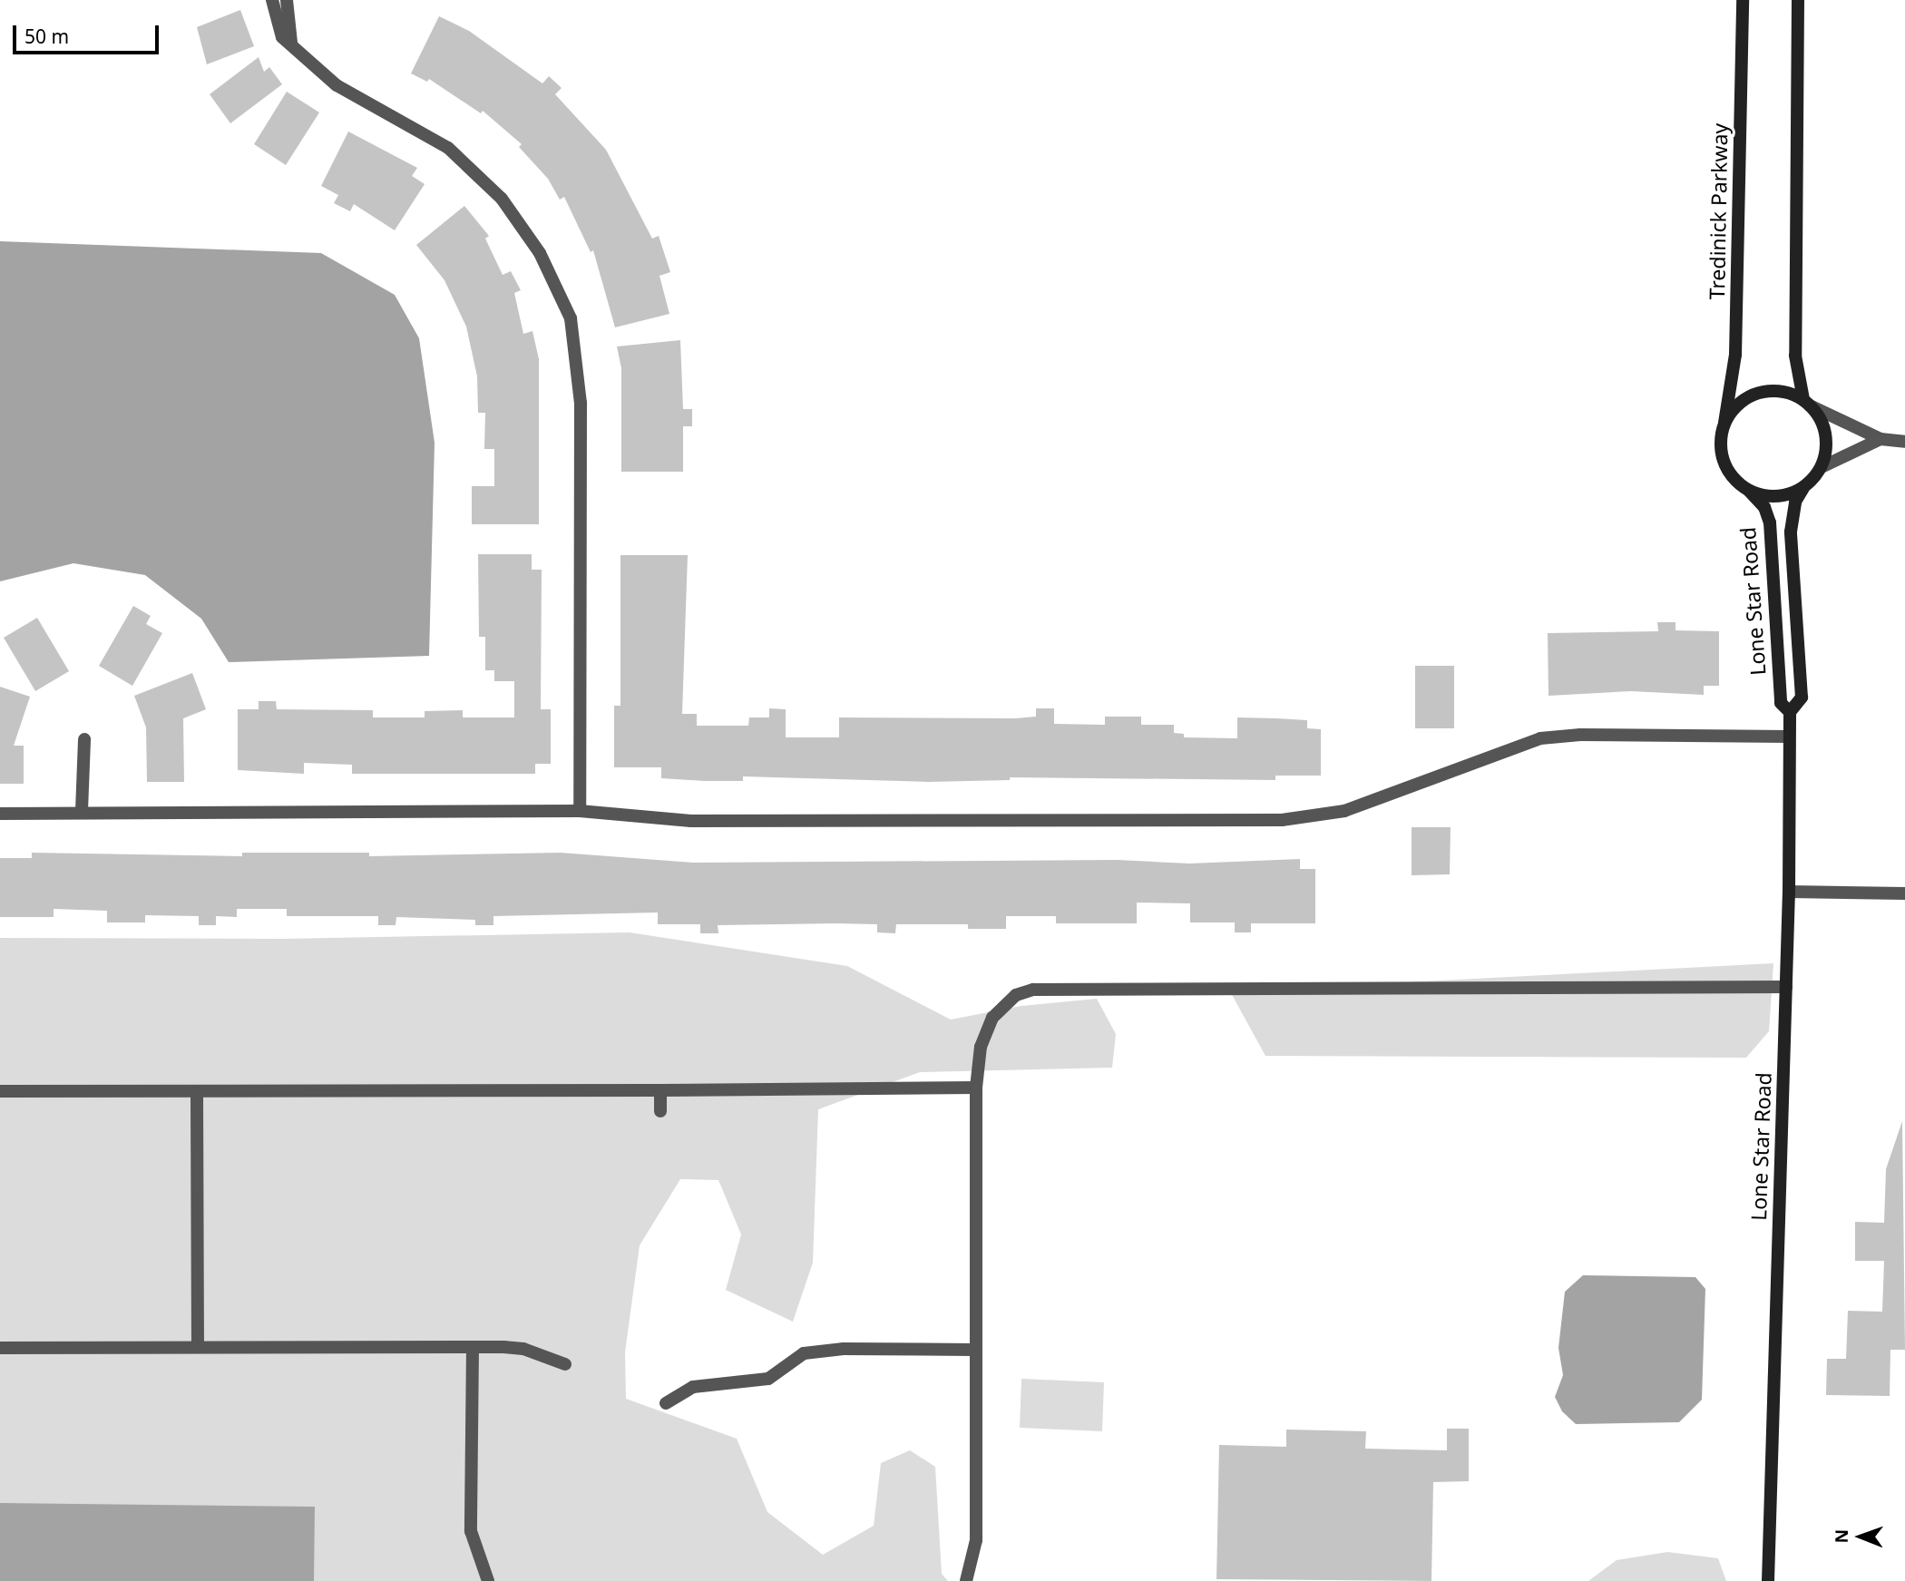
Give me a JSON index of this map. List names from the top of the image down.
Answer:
{
  "streets": {
    "street": ["Tredinick Parkway", "Lone Star Road"]
  },
  "crossings": [
    ["Tredinick Parkway", "Lone Star Road"]
  ],
  "scale_bar": "50 m",
  "north": "left"
}
